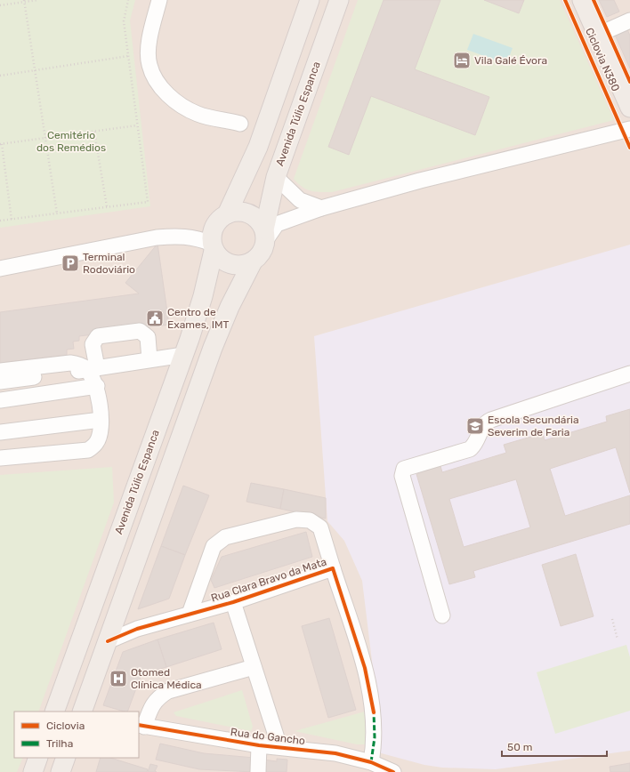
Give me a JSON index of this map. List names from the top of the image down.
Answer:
{
  "streets": {
    "main road": ["Avenida Túlio Espanca"],
    "street": ["Rua Clara Bravo da Mata", "Rua do Gancho"],
    "cycle path": ["Ciclovia N380"]
  },
  "crossings": [
    ["Avenida Túlio Espanca", "Rua Clara Bravo da Mata"],
    ["Rua Clara Bravo da Mata", "Rua do Gancho"]
  ],
  "parks": ["Cemitério dos Remédios"],
  "places": {
    "hotel": ["Vila Galé Évora"],
    "parking": ["Terminal Rodoviário"],
    "public building": ["Centro de Exames, IMT"],
    "school or university": ["Escola Secundária Severim de Faria"],
    "hospital": ["Otomed Clínica Médica"]
  },
  "legend": ["Ciclovia", "Trilha"],
  "scale_bar": "50 m"
}
